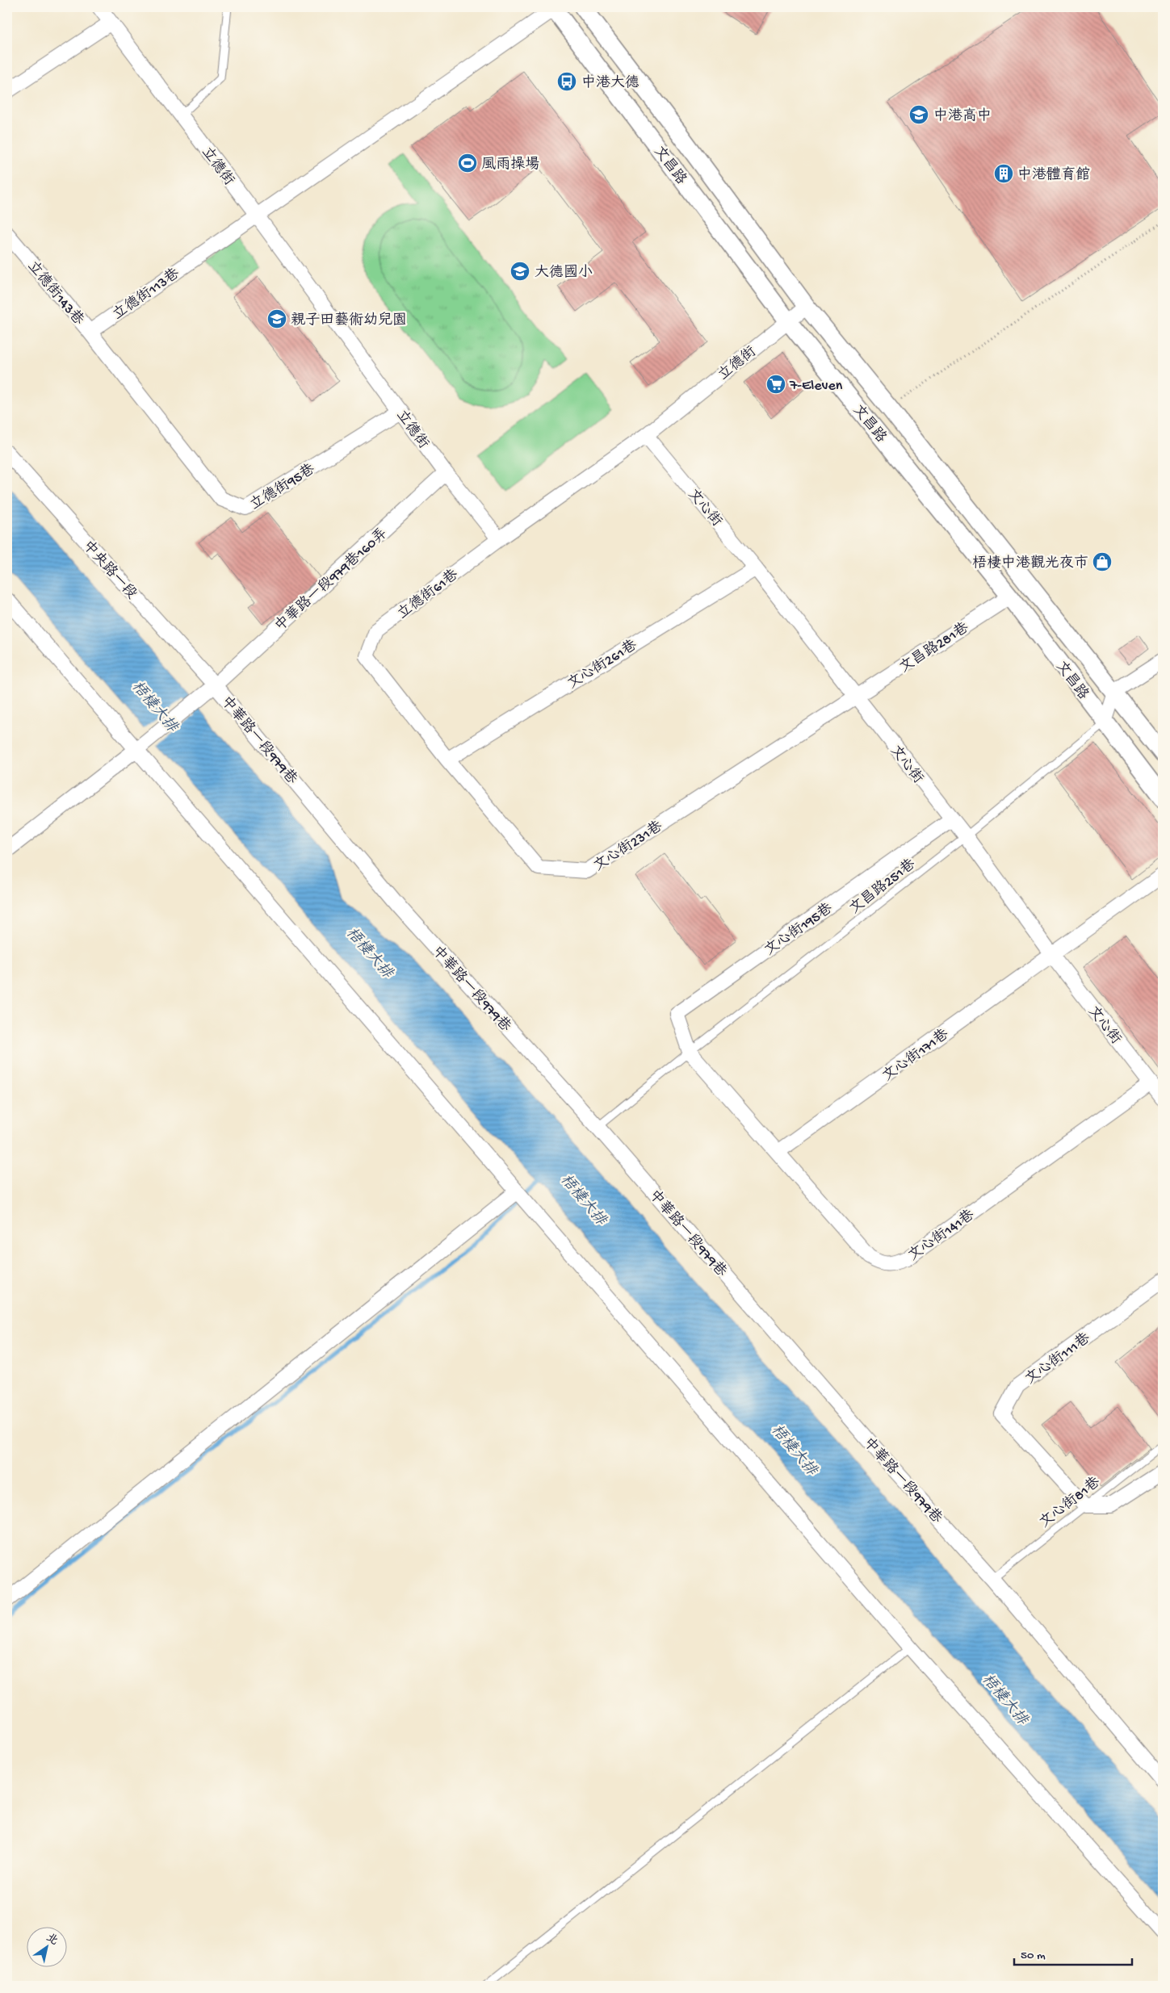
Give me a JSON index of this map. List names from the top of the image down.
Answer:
{
  "streets": {
    "street": [
      "文昌路",
      "立德街",
      "立德街143巷",
      "立德街113巷",
      "立德街95巷",
      "文心街",
      "中央路一段",
      "中華路一段979巷160弄",
      "立德街61巷",
      "文昌路281巷",
      "文心街261巷",
      "中華路一段979巷",
      "文心街231巷",
      "文心街195巷",
      "文心街171巷",
      "文心街141巷",
      "文心街111巷"
    ],
    "lane": ["文昌路251巷", "文心街81巷"]
  },
  "crossings": [
    ["文昌路", "立德街"],
    ["文昌路", "立德街113巷"],
    ["文昌路", "文昌路281巷"],
    ["文昌路", "文昌路251巷"],
    ["立德街", "立德街113巷"],
    ["立德街", "立德街95巷"],
    ["立德街", "文心街"],
    ["立德街", "中華路一段979巷160弄"],
    ["立德街", "立德街61巷"],
    ["立德街143巷", "立德街113巷"],
    ["立德街143巷", "立德街95巷"],
    ["立德街113巷", "立德街95巷"],
    ["文心街", "文昌路281巷"],
    ["文心街", "文心街261巷"],
    ["文心街", "文心街231巷"],
    ["文心街", "文昌路251巷"],
    ["文心街", "文心街195巷"],
    ["文心街", "文心街171巷"],
    ["文心街", "文心街141巷"],
    ["中央路一段", "中華路一段979巷160弄"],
    ["中央路一段", "中華路一段979巷"],
    ["中華路一段979巷160弄", "中華路一段979巷"],
    ["立德街61巷", "文心街231巷"],
    ["文昌路281巷", "文心街231巷"],
    ["文心街261巷", "文心街231巷"],
    ["中華路一段979巷", "文昌路251巷"],
    ["中華路一段979巷", "文心街81巷"],
    ["文昌路251巷", "文心街195巷"],
    ["文昌路251巷", "文心街141巷"],
    ["文心街195巷", "文心街141巷"],
    ["文心街171巷", "文心街141巷"],
    ["文心街111巷", "文心街81巷"]
  ],
  "water": ["梧棲大排"],
  "places": {
    "bus stop": ["中港大德"],
    "school or university": ["中港高中", "大德國小", "親子田藝術幼兒園"],
    "sports": ["風雨操場"],
    "building": ["中港體育館"],
    "supermarket": ["7-Eleven"],
    "shop": ["梧棲中港觀光夜市"]
  },
  "scale_bar": "50 m",
  "north": "top right"
}
